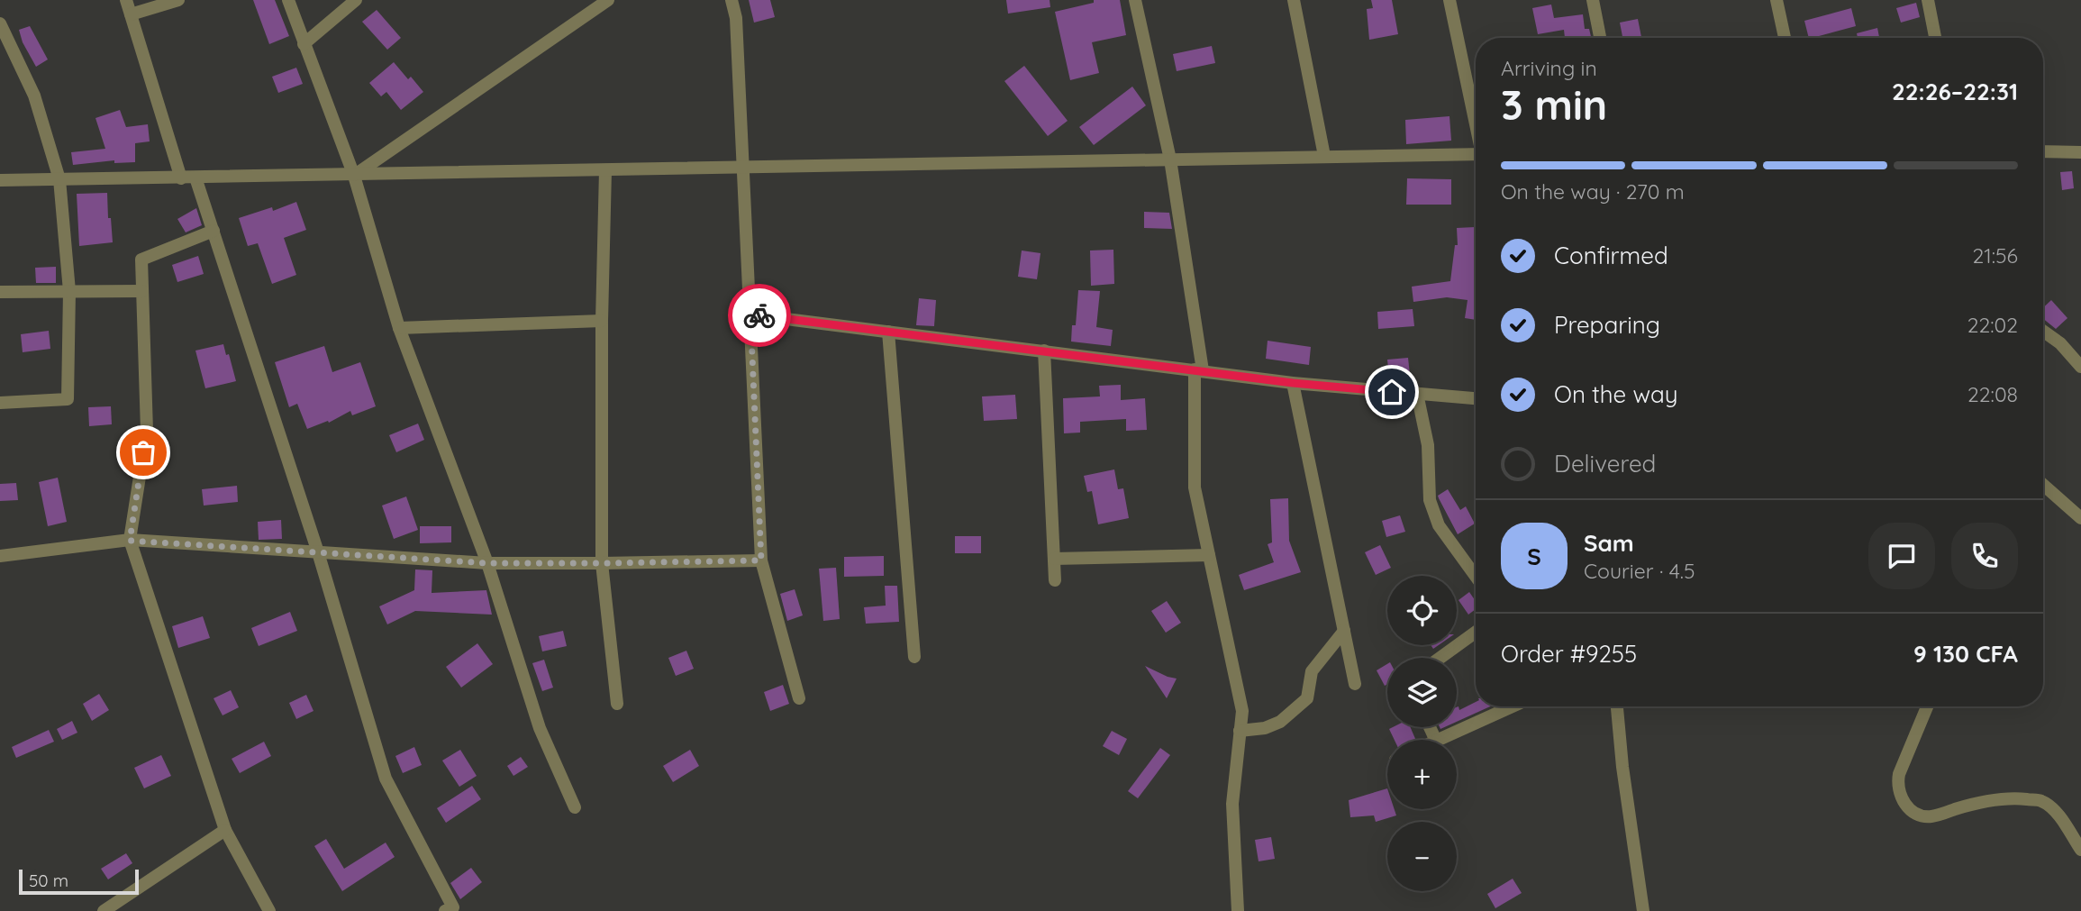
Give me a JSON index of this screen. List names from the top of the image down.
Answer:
{
  "scale_bar": "50 m",
  "page": {
    "heading": ["3 min", "Arriving in", "22:26–22:31"],
    "panel": [
      "Sam",
      "Courier · 4.5",
      "Order #9255",
      "9 130 CFA"
    ],
    "bar": "On the way · 270 m",
    "list": [
      ["Confirmed", "21:56"],
      ["Preparing", "22:02"],
      ["On the way", "22:08"],
      "Delivered"
    ],
    "round": "S",
    "map_buttons": ["+", "−"],
    "scale": "50 m"
  }
}
